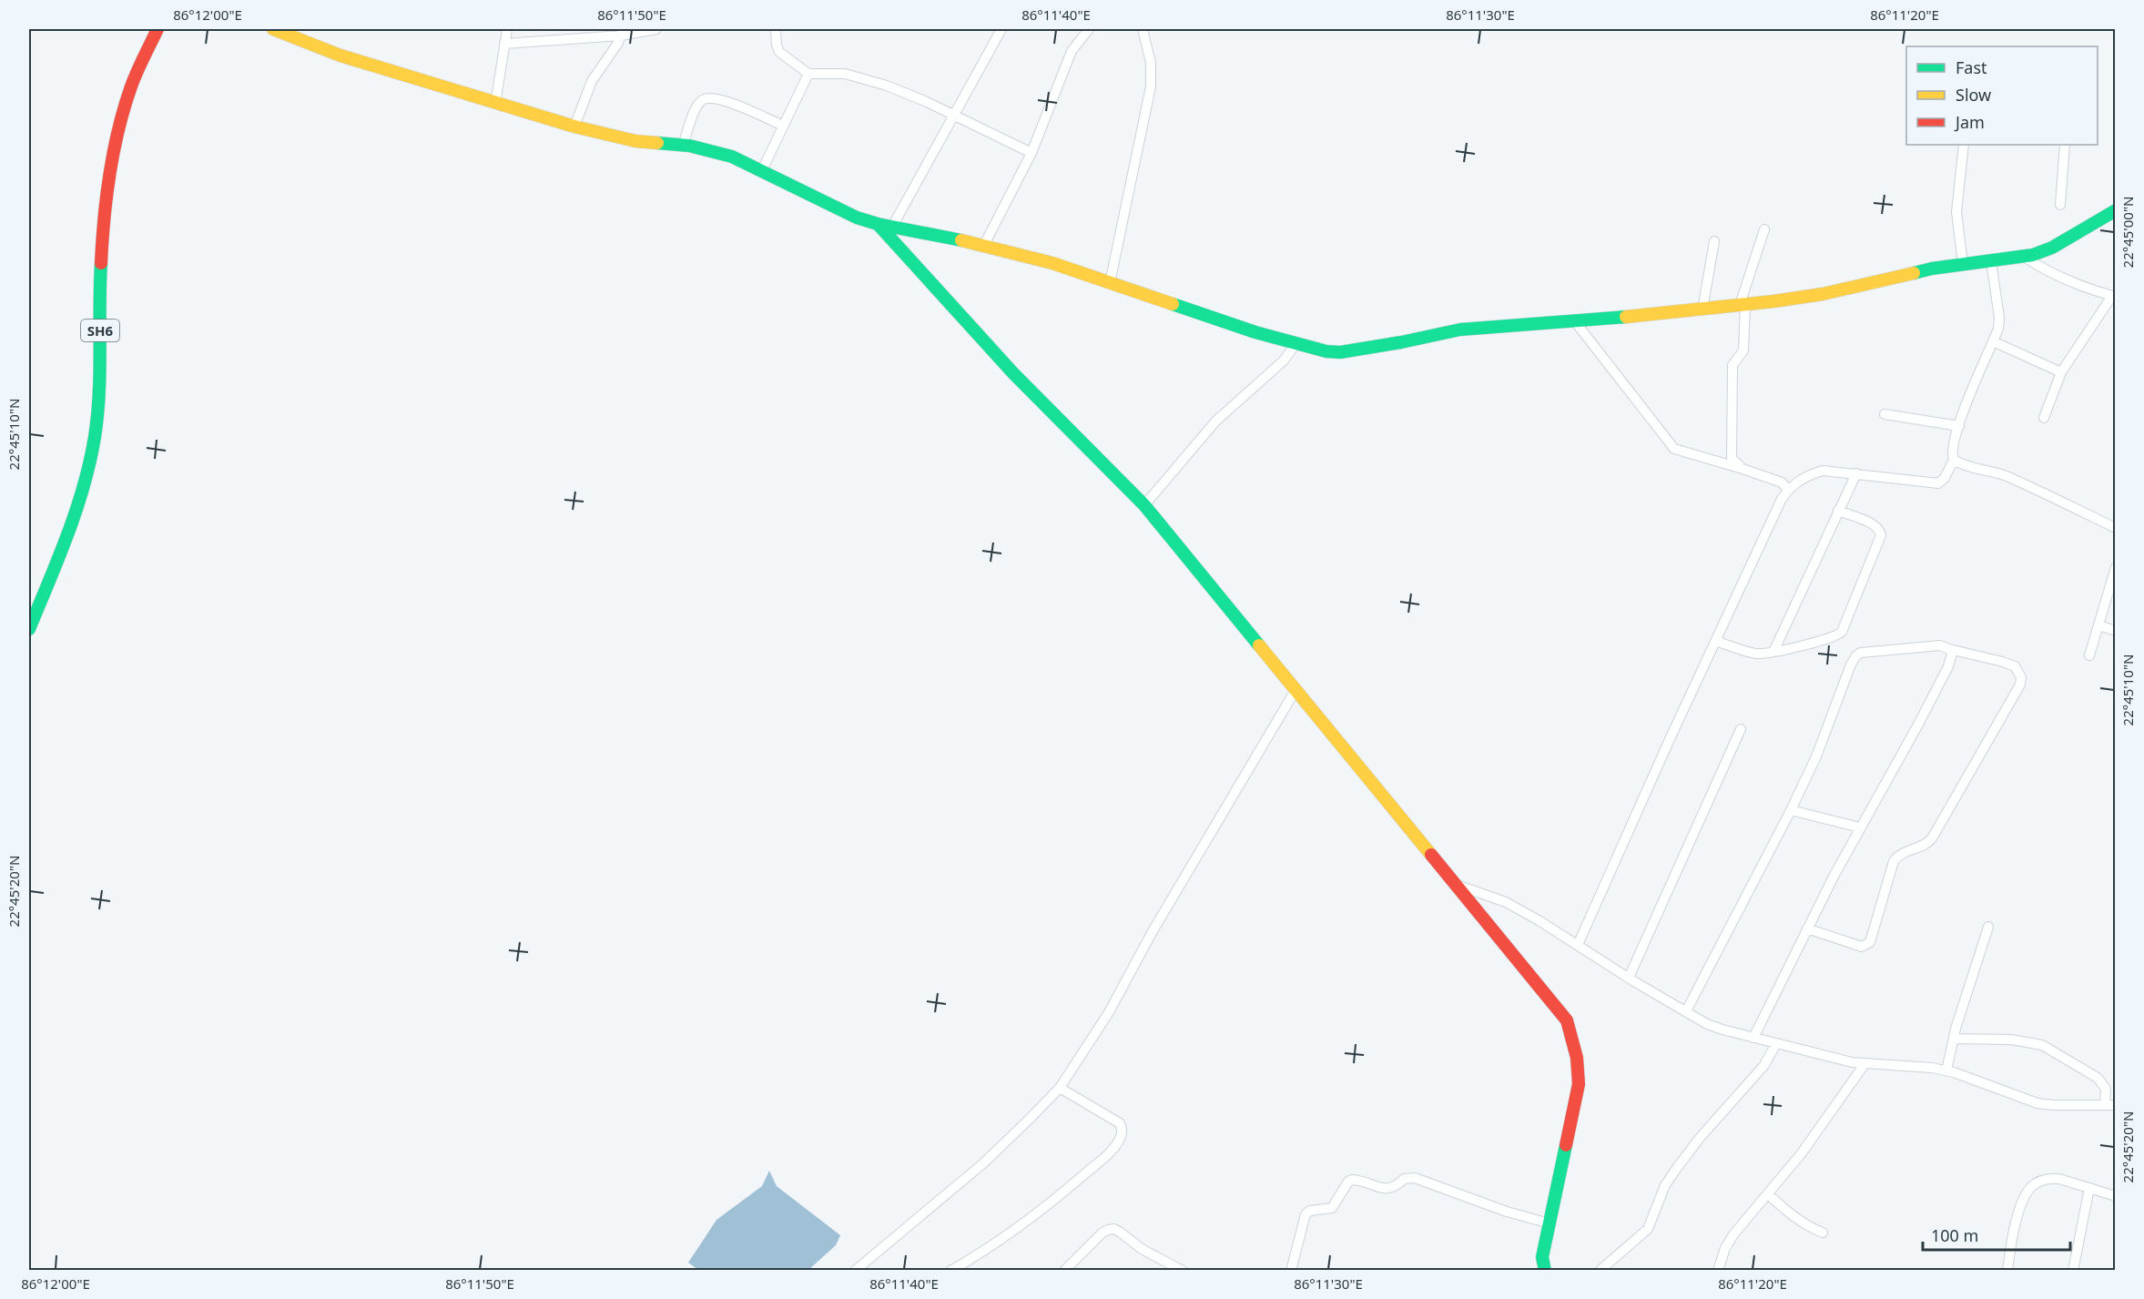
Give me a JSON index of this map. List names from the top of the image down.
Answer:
{
  "streets": {
    "street": ["SH6"]
  },
  "legend": ["Fast", "Slow", "Jam"],
  "scale_bar": "100 m",
  "coordinates": [
    "86°12'00\"E",
    "86°11'50\"E",
    "86°11'40\"E",
    "86°11'30\"E",
    "86°11'20\"E",
    "22°45'00\"N",
    "22°45'10\"N",
    "22°45'20\"N"
  ]
}
